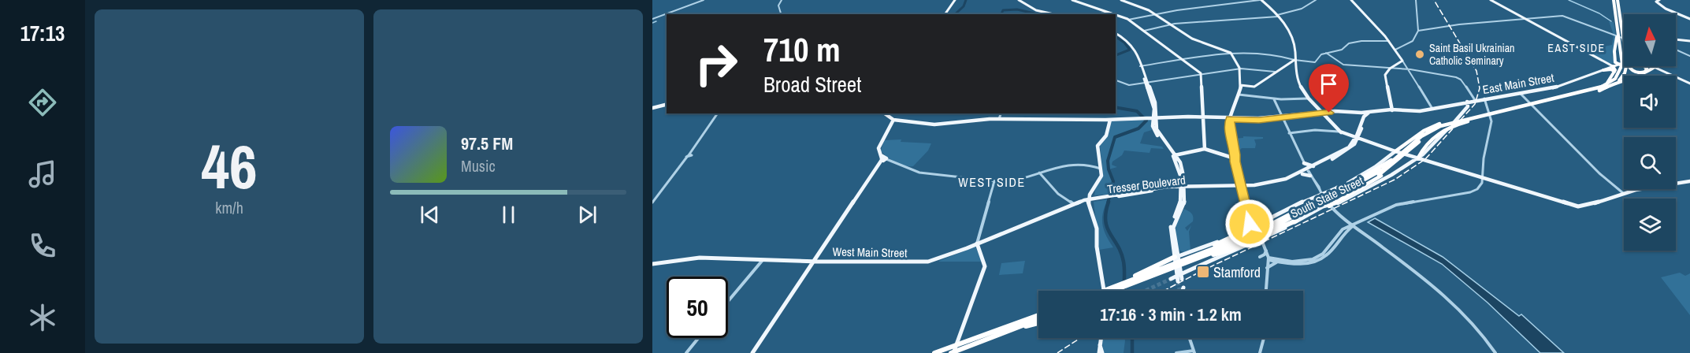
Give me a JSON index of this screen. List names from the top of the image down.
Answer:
{
  "streets": {
    "main road": [
      "East Main Street",
      "Tresser Boulevard",
      "South State Street",
      "West Main Street"
    ]
  },
  "crossings": [
    ["East Main Street", "South State Street"],
    ["Tresser Boulevard", "West Main Street"]
  ],
  "districts": ["EAST SIDE", "WEST SIDE"],
  "places": {
    "other": ["Saint Basil Ukrainian Catholic Seminary"],
    "transit": ["Stamford"]
  },
  "north": "top",
  "page": {
    "tabs": "17:13",
    "tile": ["46", "km/h"],
    "turn": ["710 m", "Broad Street"],
    "song": ["97.5 FM", "Music"],
    "limit": "50",
    "trip": "17:16 · 3 min · 1.2 km"
  }
}
